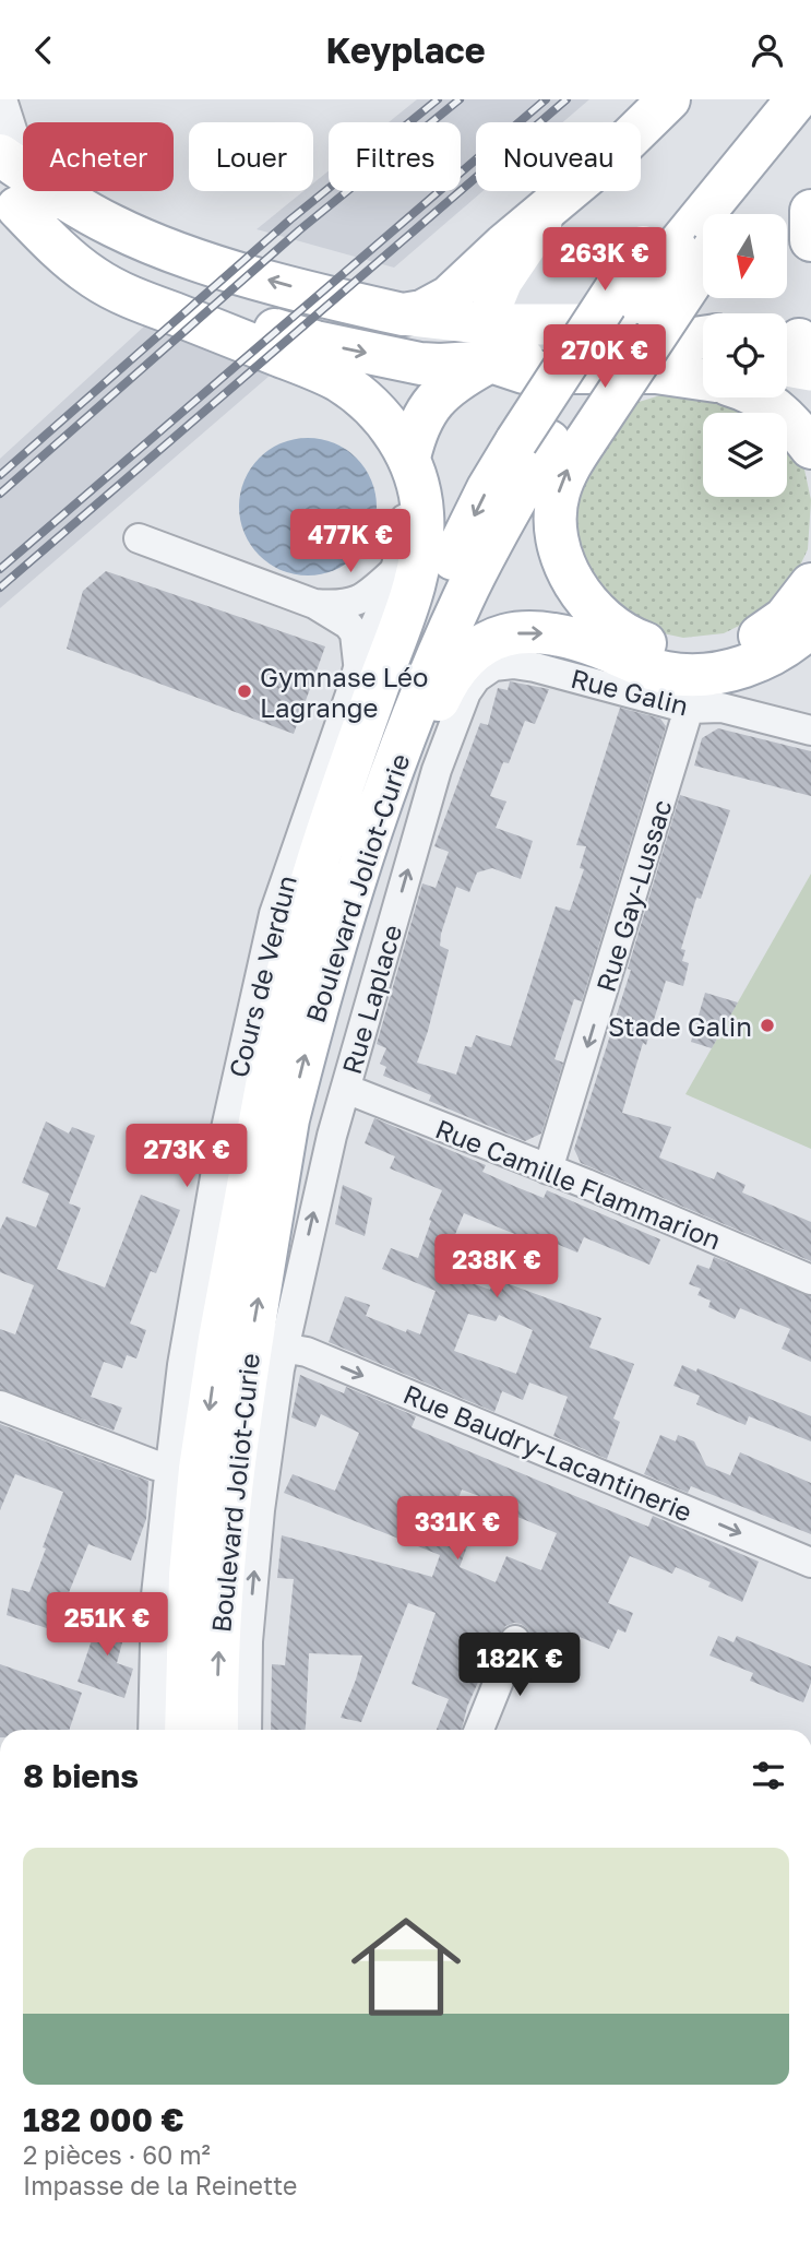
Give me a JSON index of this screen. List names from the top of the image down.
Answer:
{
  "streets": {
    "main road": ["Boulevard Joliot-Curie"],
    "street": [
      "Rue Galin",
      "Rue Gay-Lussac",
      "Cours de Verdun",
      "Rue Laplace",
      "Rue Camille Flammarion",
      "Rue Baudry-Lacantinerie"
    ]
  },
  "crossings": [
    ["Rue Galin", "Rue Gay-Lussac"],
    ["Rue Galin", "Rue Laplace"],
    ["Rue Gay-Lussac", "Rue Camille Flammarion"],
    ["Rue Laplace", "Rue Camille Flammarion"],
    ["Rue Laplace", "Rue Baudry-Lacantinerie"]
  ],
  "one_way": ["Rue Gay-Lussac", "Rue Laplace", "Rue Baudry-Lacantinerie"],
  "places": ["Gymnase Léo Lagrange", "Stade Galin"],
  "north": "bottom",
  "page": {
    "header": "Keyplace",
    "chip": [
      "Acheter",
      "Louer",
      "Filtres",
      "Nouveau"
    ],
    "price": [
      "263K €",
      "270K €",
      "477K €",
      "273K €",
      "238K €",
      "331K €",
      "251K €",
      "182K €"
    ],
    "heading": "8 biens",
    "list": [
      {
        "name": "182 000 €",
        "note": "2 pièces · 60 m² · Impasse de la Reinette"
      }
    ]
  }
}
